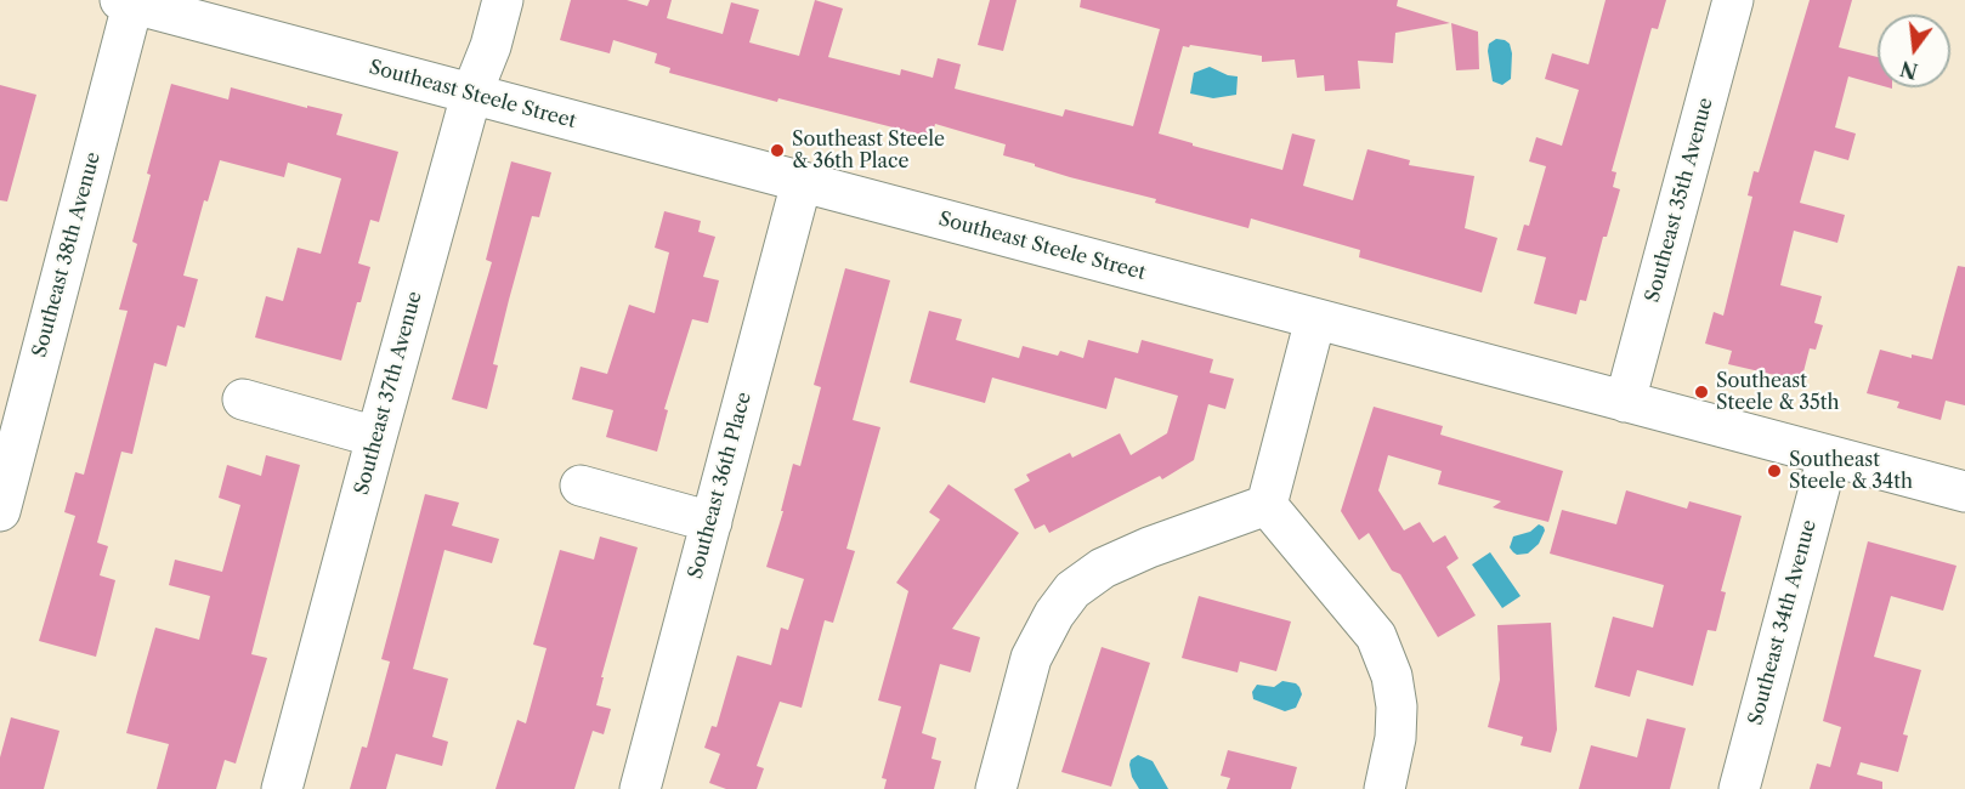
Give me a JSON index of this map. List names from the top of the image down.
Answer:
{
  "streets": {
    "street": [
      "Southeast Steele Street",
      "Southeast 35th Avenue",
      "Southeast 38th Avenue",
      "Southeast 37th Avenue",
      "Southeast 36th Place",
      "Southeast 34th Avenue"
    ]
  },
  "crossings": [
    ["Southeast Steele Street", "Southeast 35th Avenue"],
    ["Southeast Steele Street", "Southeast 38th Avenue"],
    ["Southeast Steele Street", "Southeast 37th Avenue"],
    ["Southeast Steele Street", "Southeast 36th Place"],
    ["Southeast Steele Street", "Southeast 34th Avenue"]
  ],
  "places": ["Southeast Steele & 36th Place", "Southeast Steele & 35th", "Southeast Steele & 34th"],
  "north": "bottom"
}
